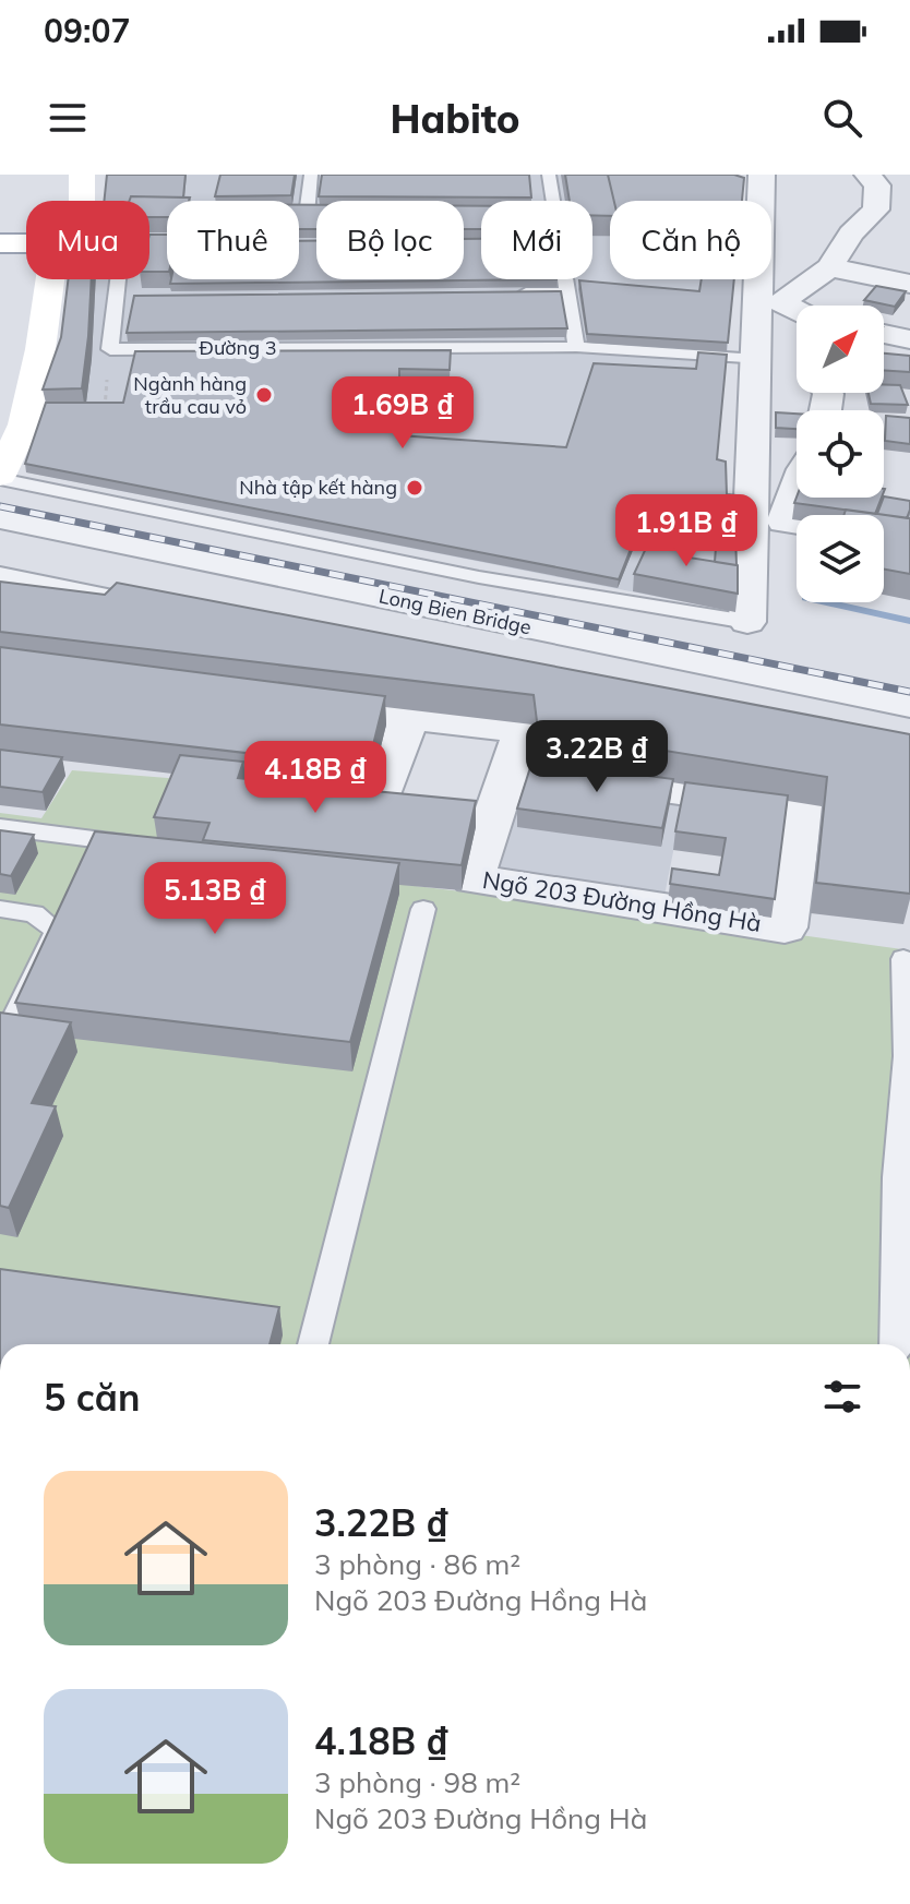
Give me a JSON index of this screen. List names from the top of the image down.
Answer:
{
  "streets": {
    "street": ["Long Bien Bridge", "Ngõ 203 Đường Hồng Hà"],
    "lane": ["Đường 3"]
  },
  "places": ["Ngành hàng trầu cau vỏ", "Nhà tập kết hàng"],
  "north": "top right",
  "page": {
    "status": "09:07",
    "header": "Habito",
    "chip": [
      "Mua",
      "Thuê",
      "Bộ lọc",
      "Mới",
      "Căn hộ"
    ],
    "price": [
      "1.69B ₫",
      "1.91B ₫",
      "3.22B ₫",
      "4.18B ₫",
      "5.13B ₫"
    ],
    "heading": "5 căn",
    "list": [
      {
        "name": "3.22B ₫",
        "note": "3 phòng · 86 m² · Ngõ 203 Đường Hồng Hà"
      },
      {
        "name": "4.18B ₫",
        "note": "3 phòng · 98 m² · Ngõ 203 Đường Hồng Hà"
      }
    ]
  }
}
